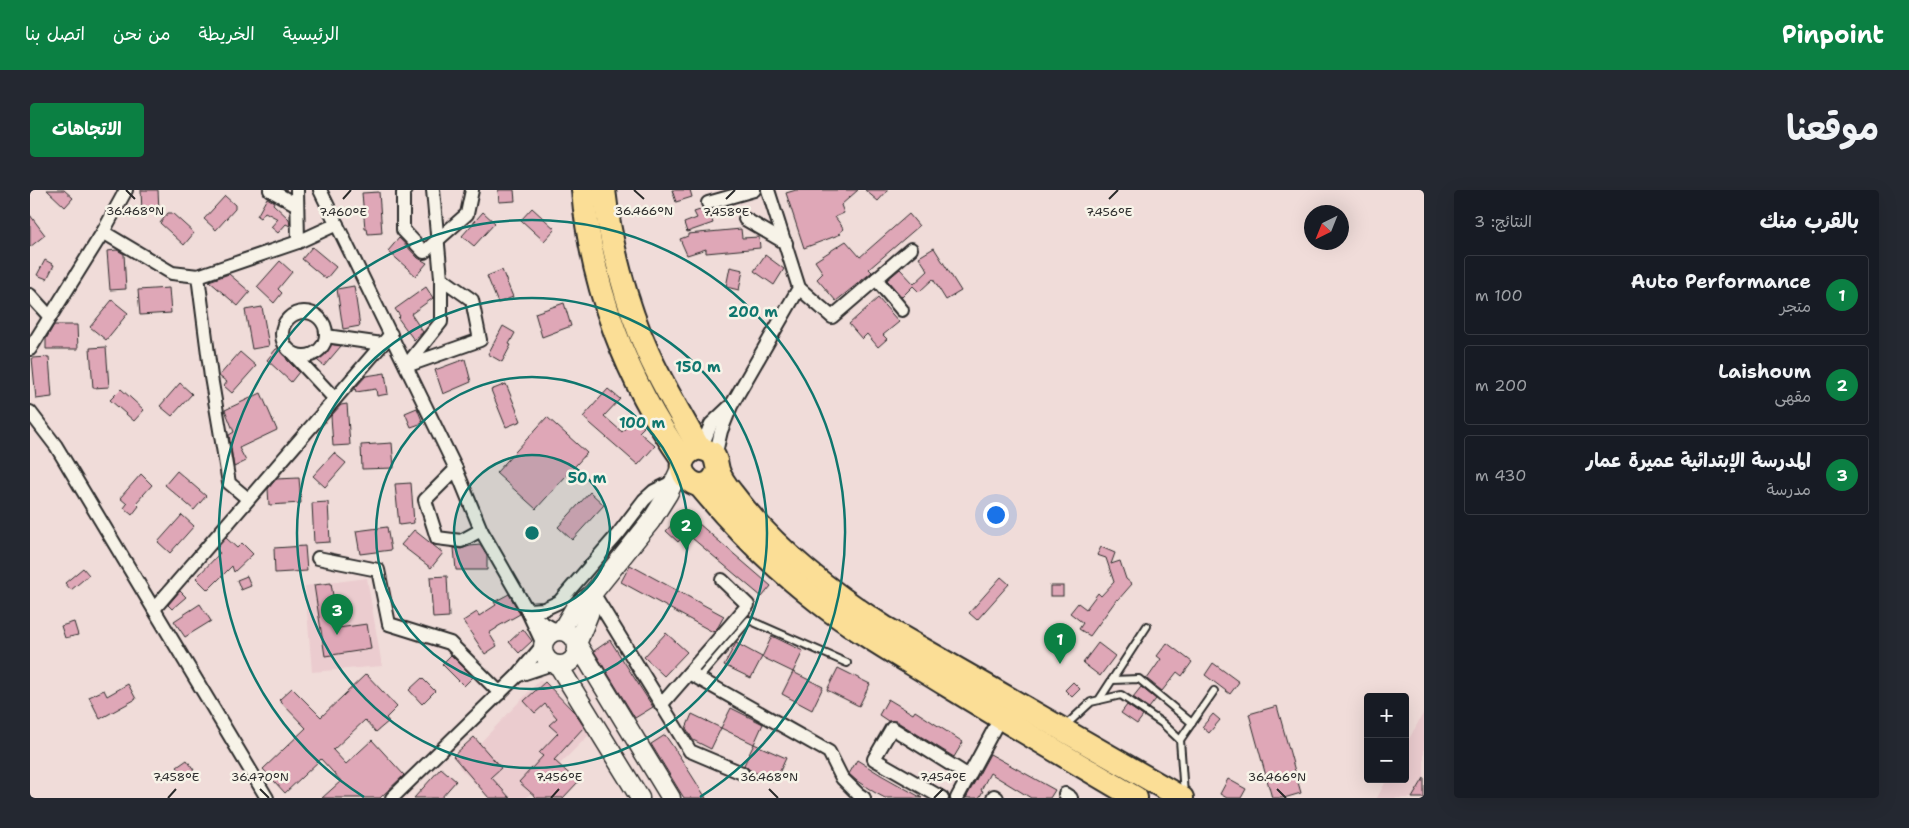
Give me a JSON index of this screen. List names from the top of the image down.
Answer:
{
  "north": "bottom left",
  "page": {
    "header": "Pinpoint",
    "nav": [
      "الرئيسية",
      "الخريطة",
      "من نحن",
      "اتصل بنا"
    ],
    "title": "موقعنا",
    "buttons": "الاتجاهات",
    "heading": ["بالقرب منك", "النتائج: 3"],
    "list": [
      {
        "mark": "1",
        "name": "Auto Performance",
        "note": "متجر",
        "value": "100 m"
      },
      {
        "mark": "2",
        "name": "Laishoum",
        "note": "مقهى",
        "value": "200 m"
      },
      {
        "mark": "3",
        "name": "المدرسة الإبتدائية عميرة عمار",
        "note": "مدرسة",
        "value": "430 m"
      }
    ],
    "pins": ["2", "3", "1"],
    "map_buttons": ["+", "−"]
  },
  "coordinates": [
    "36.468°N",
    "36.466°N",
    "7.460°E",
    "7.458°E",
    "7.456°E",
    "7.454°E",
    "36.470°N"
  ],
  "rings": [
    "200 m",
    "150 m",
    "100 m",
    "50 m"
  ]
}
